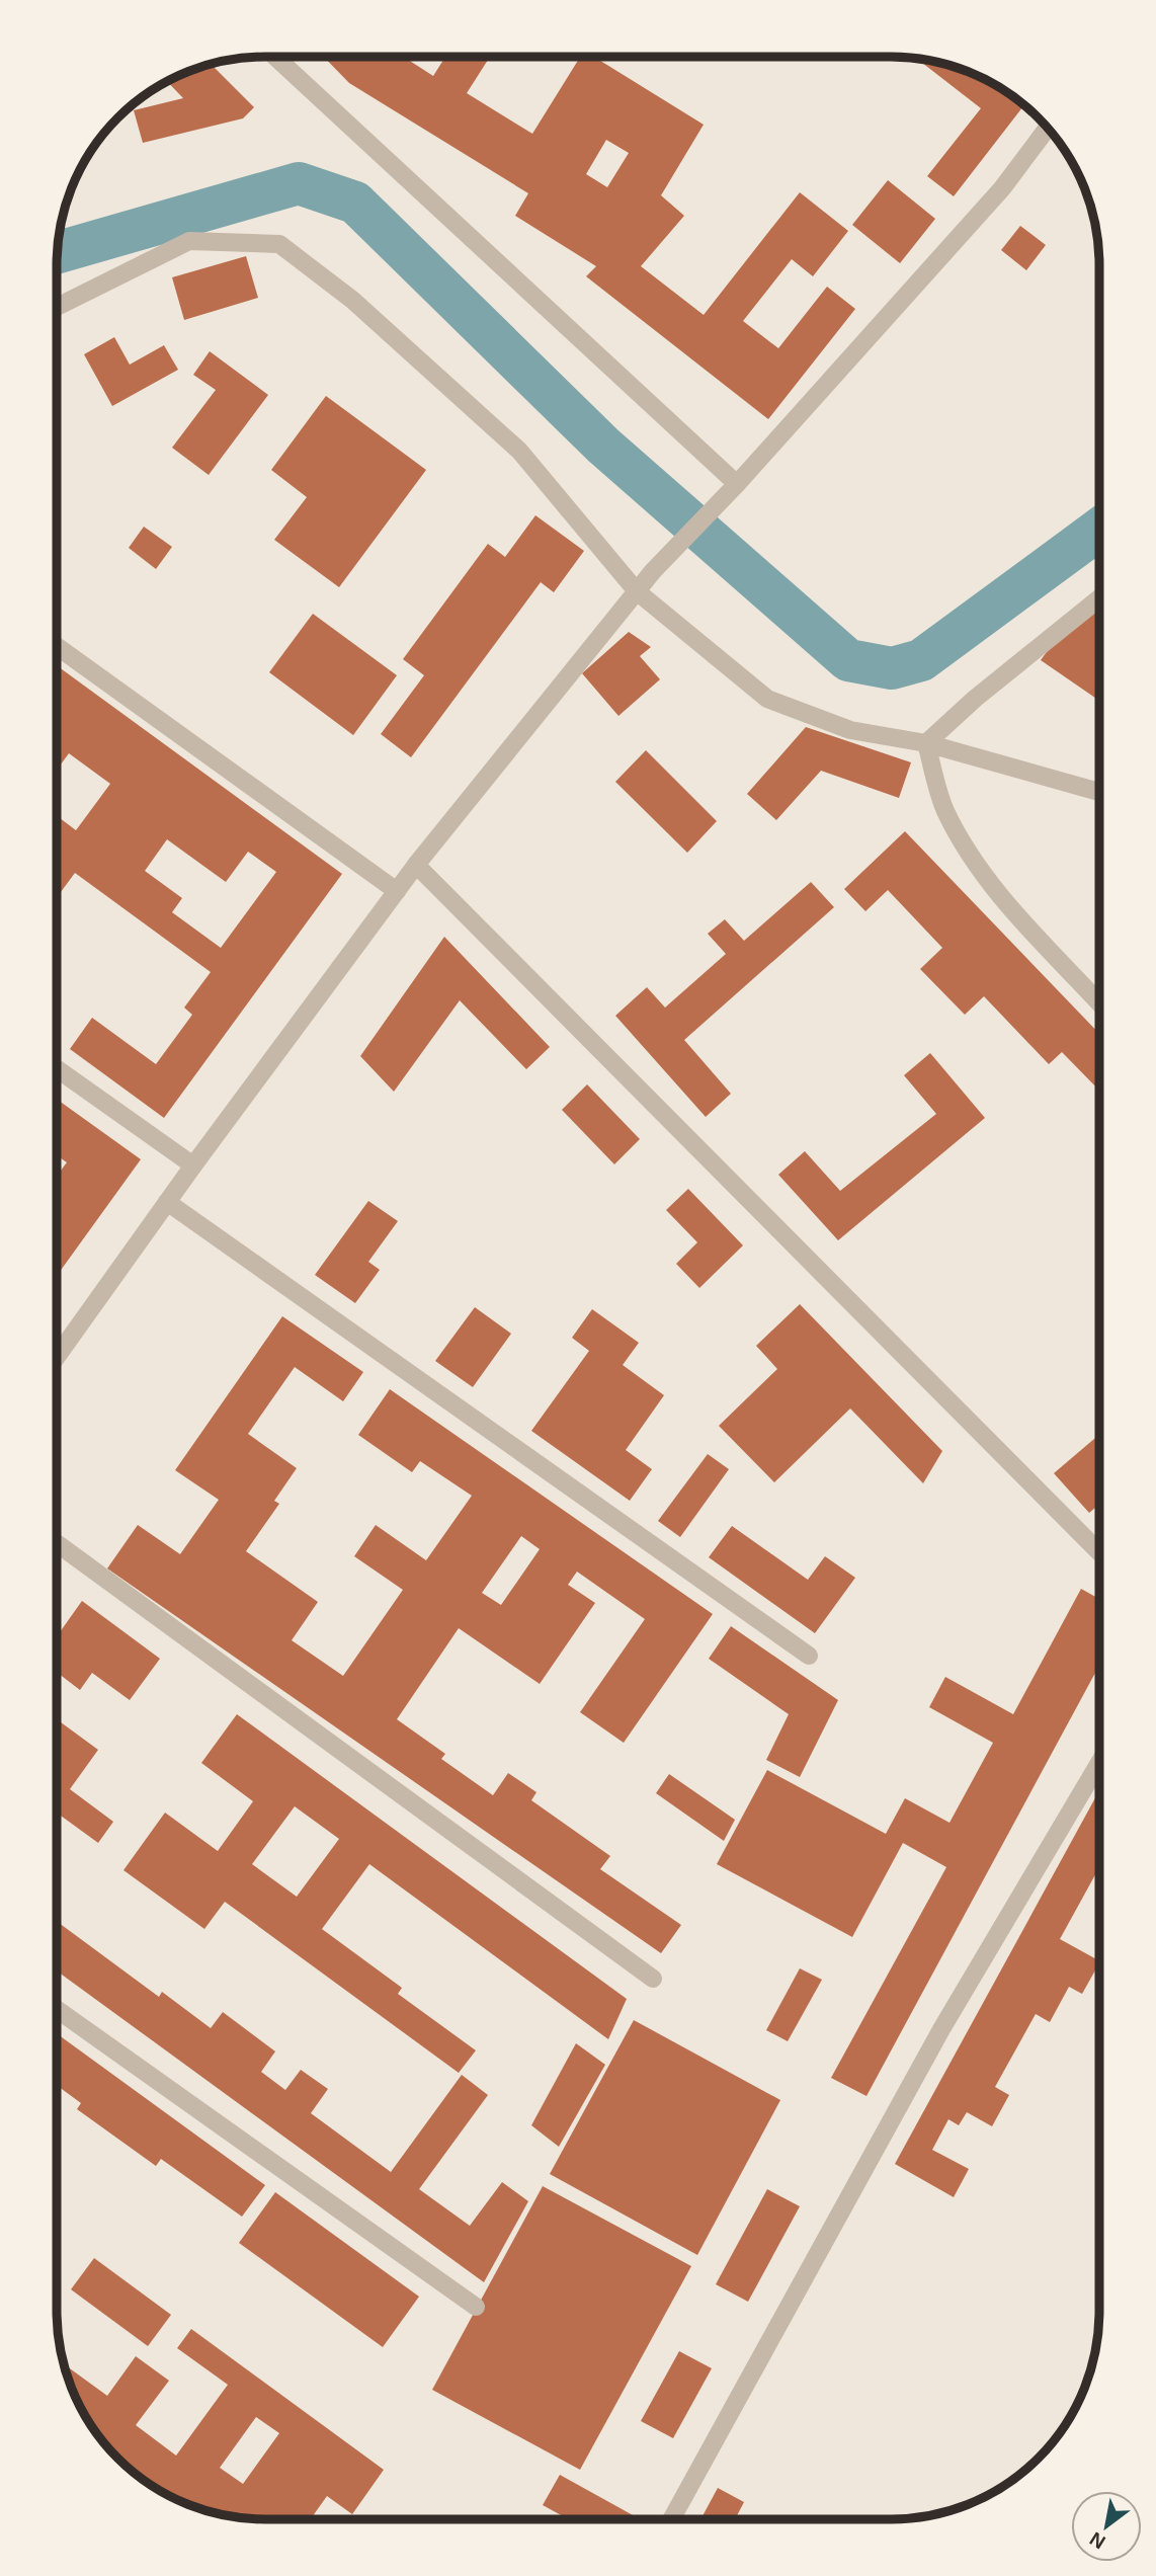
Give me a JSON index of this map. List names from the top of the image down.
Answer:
{
  "north": "bottom left"
}
